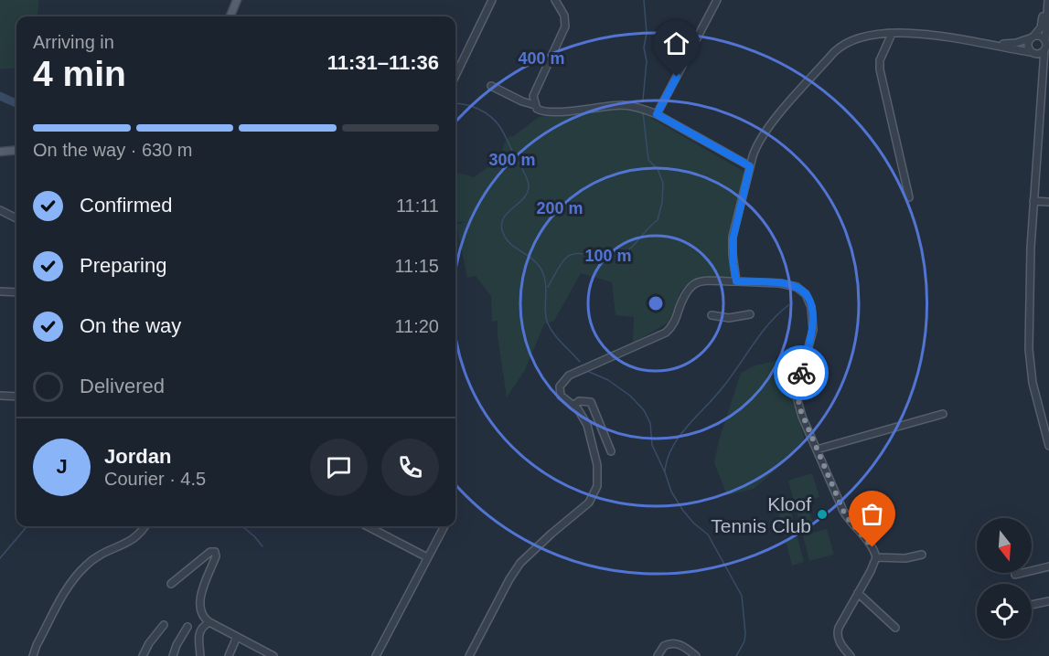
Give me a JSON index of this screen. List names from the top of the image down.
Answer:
{
  "places": ["Kloof Tennis Club"],
  "north": "bottom",
  "page": {
    "heading": ["4 min", "Arriving in", "11:31–11:36"],
    "panel": ["Jordan", "Courier · 4.5"],
    "bar": "On the way · 630 m",
    "list": [
      ["Confirmed", "11:11"],
      ["Preparing", "11:15"],
      ["On the way", "11:20"],
      "Delivered"
    ],
    "round": "J"
  },
  "rings": [
    "400 m",
    "300 m",
    "200 m",
    "100 m"
  ]
}
